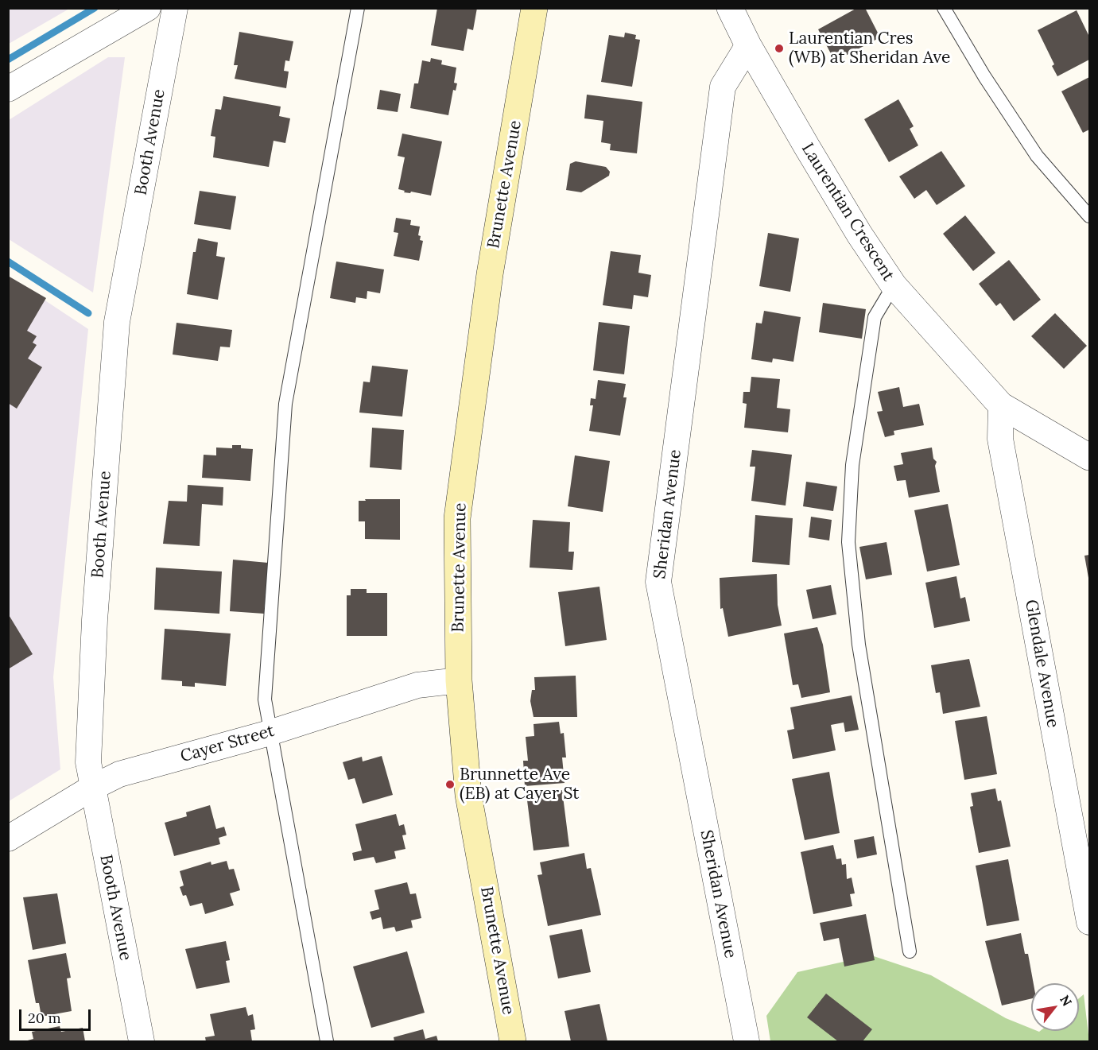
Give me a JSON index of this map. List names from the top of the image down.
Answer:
{
  "streets": {
    "main road": ["Brunette Avenue"],
    "street": [
      "Booth Avenue",
      "Laurentian Crescent",
      "Sheridan Avenue",
      "Glendale Avenue",
      "Cayer Street"
    ]
  },
  "crossings": [
    ["Booth Avenue", "Cayer Street"],
    ["Brunette Avenue", "Cayer Street"],
    ["Laurentian Crescent", "Sheridan Avenue"],
    ["Laurentian Crescent", "Glendale Avenue"]
  ],
  "places": ["Laurentian Cres (WB) at Sheridan Ave", "Brunnette Ave (EB) at Cayer St"],
  "scale_bar": "20 m",
  "north": "top right"
}
